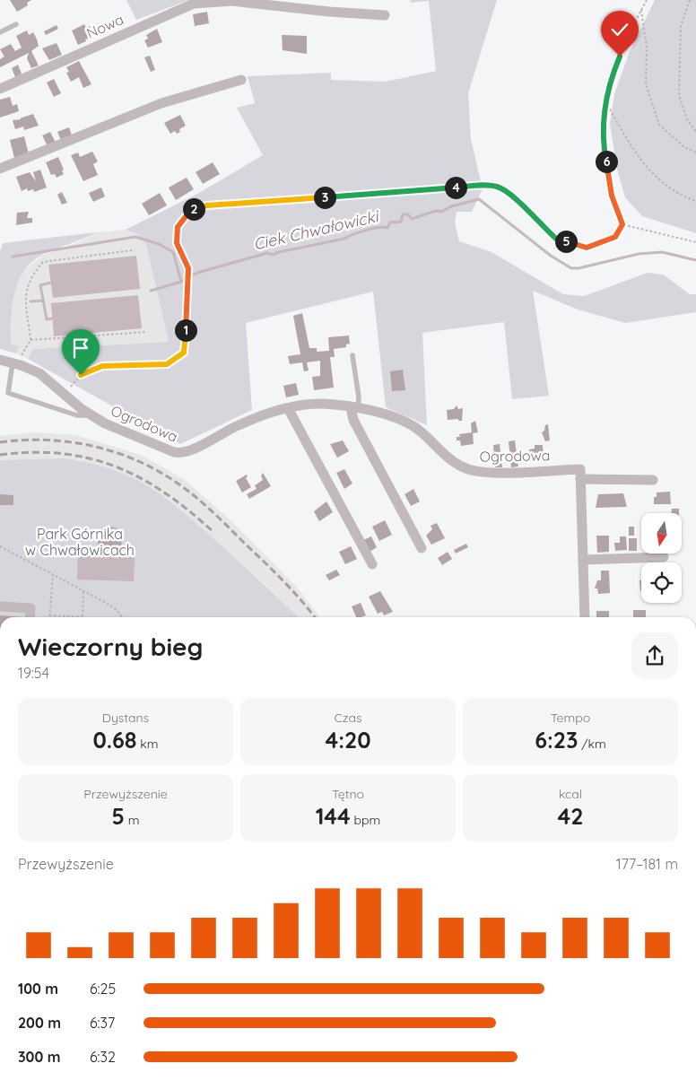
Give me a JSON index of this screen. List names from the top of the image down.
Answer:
{
  "streets": {
    "street": ["Nowa", "Ogrodowa"]
  },
  "water": ["Ciek Chwałowicki"],
  "parks": ["Park Górnika w Chwałowicach"],
  "north": "bottom",
  "page": {
    "pins": [
      "6",
      "4",
      "3",
      "2",
      "5",
      "1"
    ],
    "heading": ["Wieczorny bieg", "19:54"],
    "stats": [
      ["Dystans", "0.68 km"],
      ["Czas", "4:20"],
      ["Tempo", "6:23 /km"],
      ["Przewyższenie", "5 m"],
      ["Tętno", "144 bpm"],
      ["kcal", "42"]
    ],
    "chart": ["Przewyższenie", "177–181 m"],
    "list": [
      {
        "name": "100 m",
        "note": "6:25"
      },
      {
        "name": "200 m",
        "note": "6:37"
      },
      {
        "name": "300 m",
        "note": "6:32"
      }
    ]
  }
}
